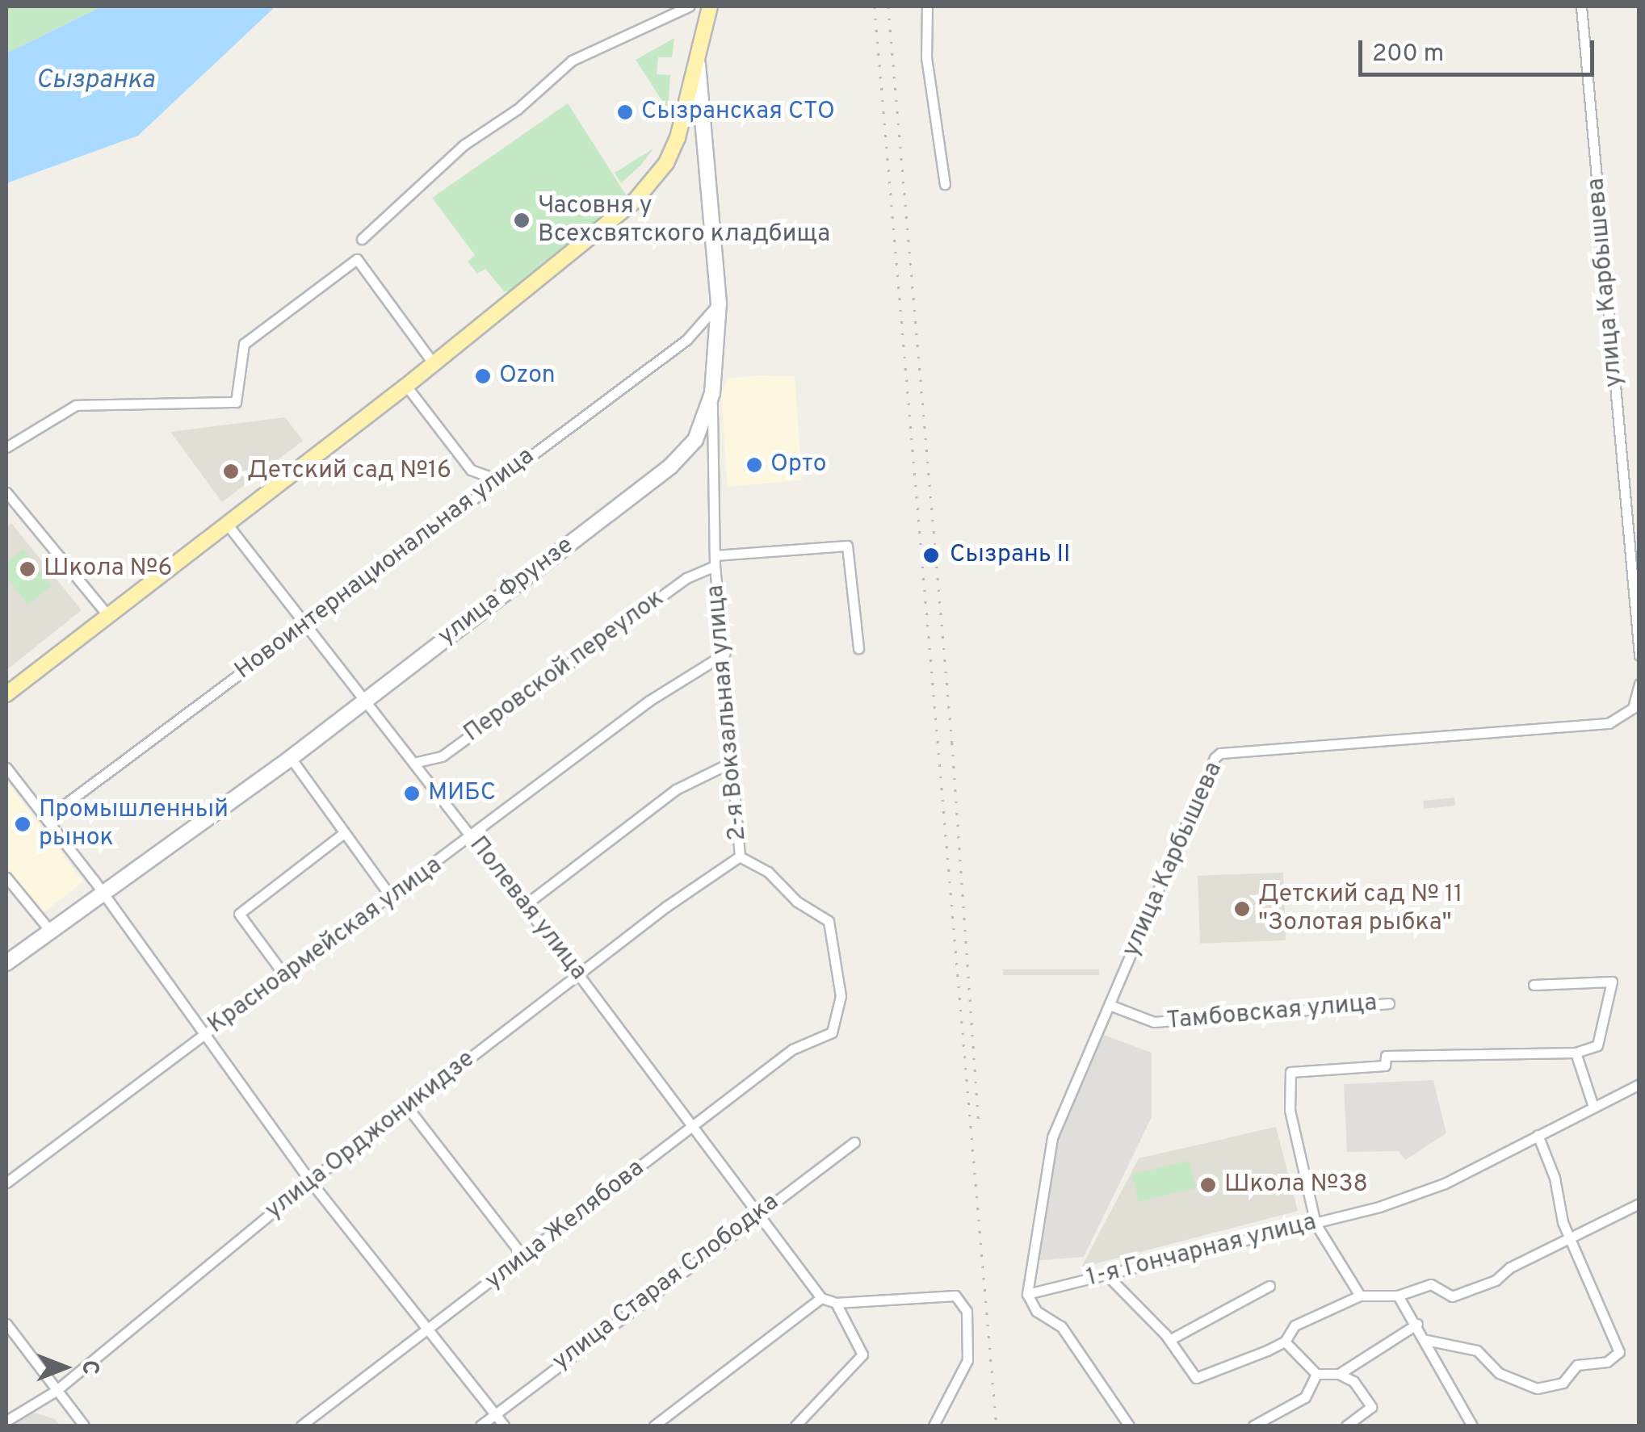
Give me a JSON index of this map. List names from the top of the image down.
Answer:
{
  "streets": {
    "street": [
      "улица Карбышева",
      "Новоинтернациональная улица",
      "улица Фрунзе",
      "Перовской переулок",
      "2-я Вокзальная улица",
      "Полевая улица",
      "Красноармейская улица",
      "Тамбовская улица",
      "улица Орджоникидзе",
      "улица Желябова",
      "1-я Гончарная улица",
      "улица Старая Слободка"
    ]
  },
  "crossings": [
    ["улица Карбышева", "Тамбовская улица"],
    ["улица Карбышева", "1-я Гончарная улица"],
    ["Новоинтернациональная улица", "улица Фрунзе"],
    ["Новоинтернациональная улица", "Полевая улица"],
    ["улица Фрунзе", "2-я Вокзальная улица"],
    ["улица Фрунзе", "Полевая улица"],
    ["Перовской переулок", "2-я Вокзальная улица"],
    ["Перовской переулок", "Полевая улица"],
    ["2-я Вокзальная улица", "Красноармейская улица"],
    ["2-я Вокзальная улица", "улица Орджоникидзе"],
    ["2-я Вокзальная улица", "улица Желябова"],
    ["Полевая улица", "Красноармейская улица"],
    ["Полевая улица", "улица Орджоникидзе"],
    ["Полевая улица", "улица Желябова"],
    ["Полевая улица", "улица Старая Слободка"]
  ],
  "water": ["Сызранка"],
  "places": [
    "Сызранская СТО",
    "Часовня у Всехсвятского кладбища",
    "Ozon",
    "Орто",
    "Детский сад №16",
    "Сызрань II",
    "Школа №6",
    "МИБС",
    "Промышленный рынок",
    "Детский сад № 11 \"Золотая рыбка\"",
    "Школа №38"
  ],
  "scale_bar": "200 m",
  "north": "right"
}
